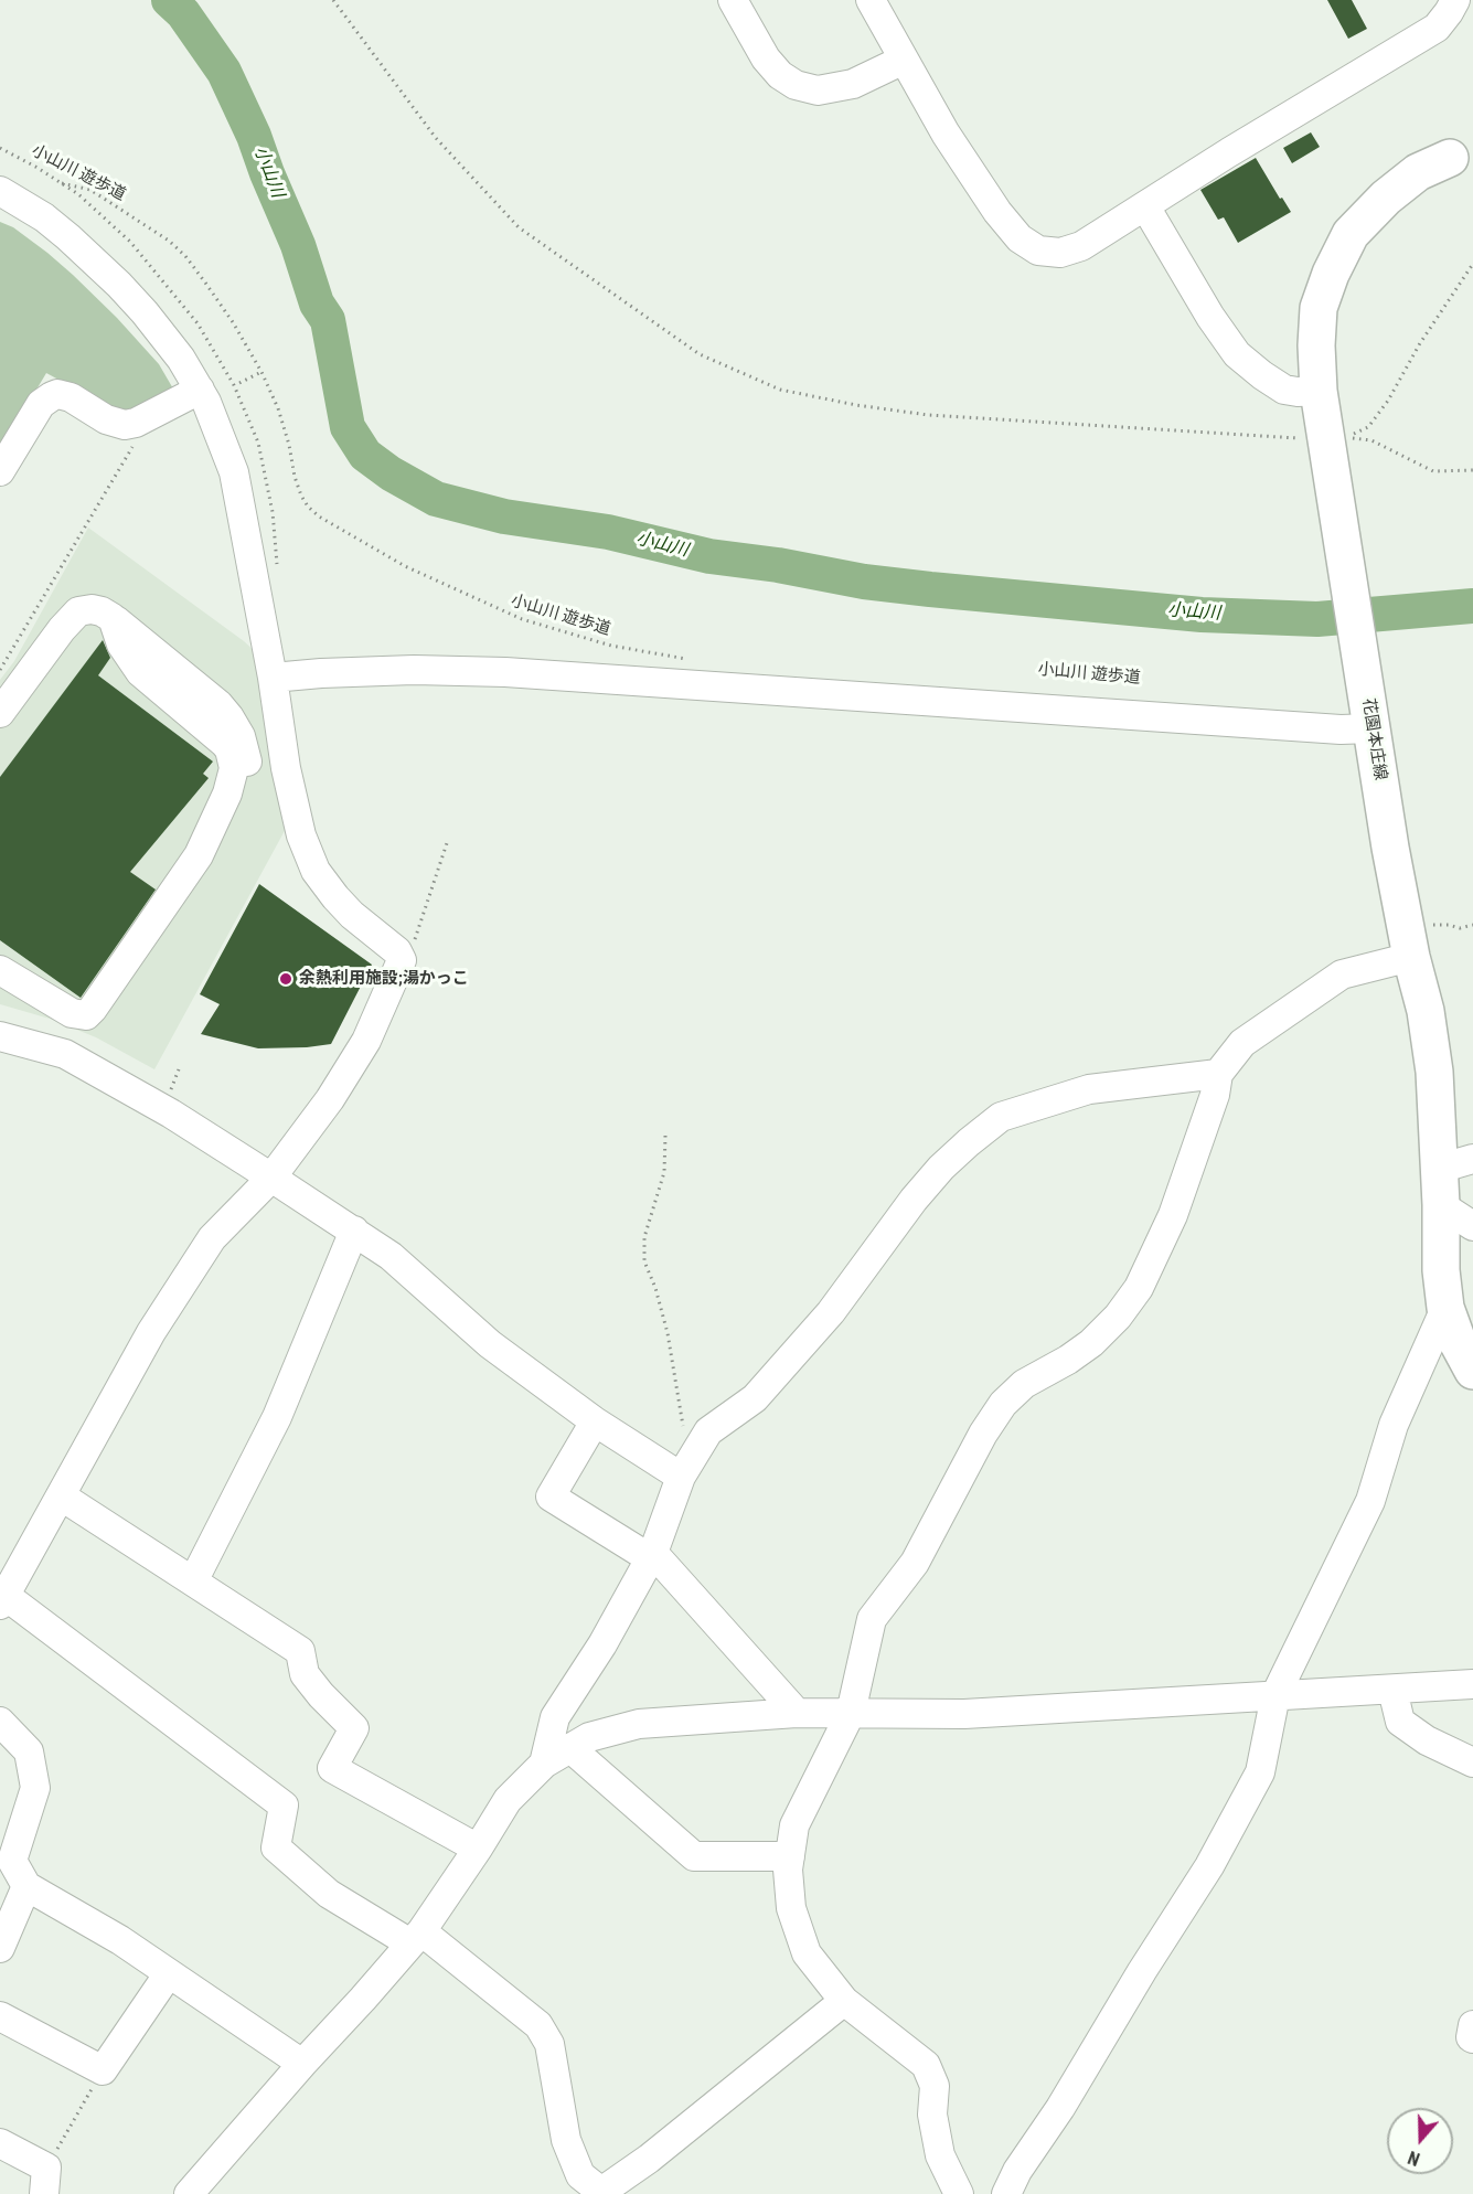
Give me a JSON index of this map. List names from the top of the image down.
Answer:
{
  "streets": {
    "main road": ["花園本庄線"],
    "path": ["小山川 遊歩道"]
  },
  "water": ["小山川"],
  "places": ["余熱利用施設;湯かっこ"],
  "north": "bottom"
}
